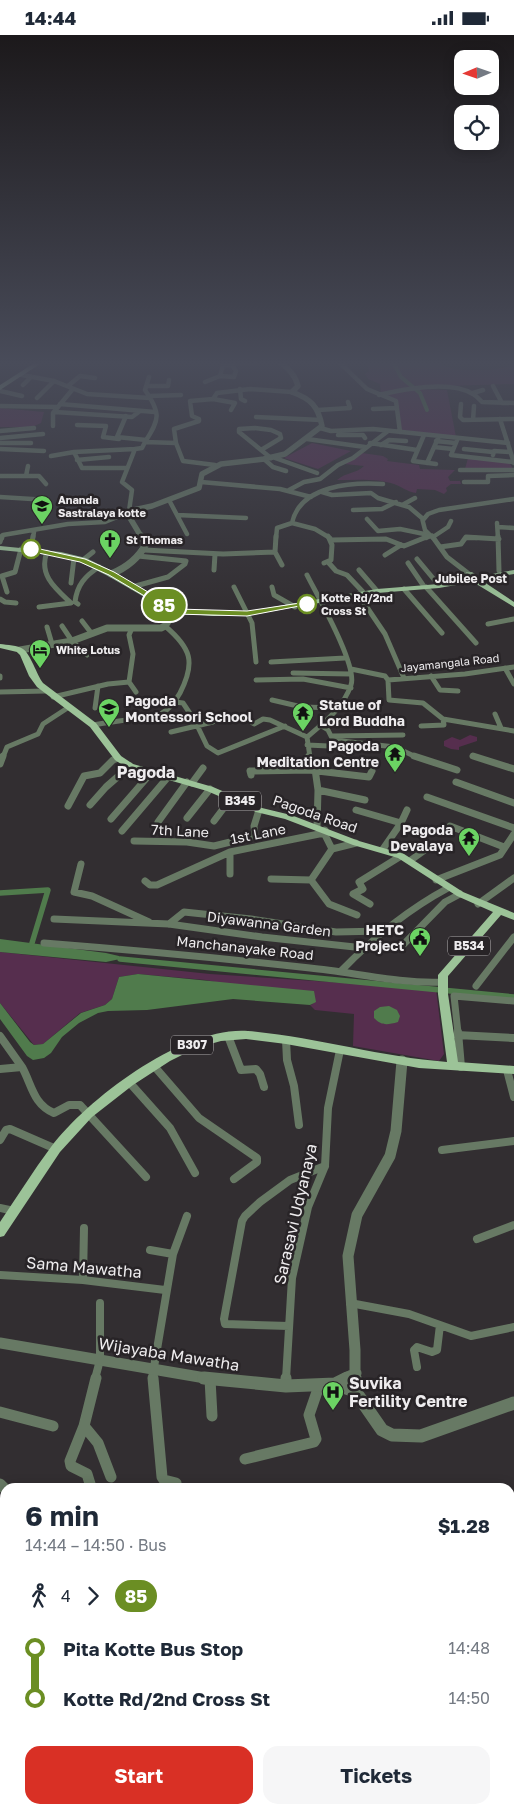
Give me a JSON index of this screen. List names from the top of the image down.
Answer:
{
  "streets": {
    "main road": [
      "B345",
      "Pagoda Road",
      "B534",
      "B307"
    ],
    "street": [
      "Jayamangala Road",
      "7th Lane",
      "1st Lane",
      "Diyawanna Garden",
      "Manchanayake Road",
      "Sarasavi Udyanaya",
      "Sama Mawatha",
      "Wijayaba Mawatha"
    ]
  },
  "crossings": [
    ["Pagoda Road", "7th Lane"],
    ["Pagoda Road", "1st Lane"],
    ["Pagoda Road", "Diyawanna Garden"],
    ["Pagoda Road", "B534"],
    ["B534", "Manchanayake Road"],
    ["B307", "Sarasavi Udyanaya"],
    ["Sarasavi Udyanaya", "Wijayaba Mawatha"]
  ],
  "districts": ["Jubilee Post", "Pagoda"],
  "places": {
    "school or university": ["Ananda Sastralaya kotte", "Pagoda Montessori School"],
    "church": ["St Thomas"],
    "other": ["Kotte Rd/2nd Cross St"],
    "hotel": ["White Lotus"],
    "temple": ["Statue of Lord Buddha", "Pagoda Meditation Centre", "Pagoda Devalaya"],
    "public building": ["HETC Project"],
    "hospital": ["Suvika Fertility Centre"]
  },
  "lines": ["bus line 85"],
  "north": "left",
  "page": {
    "status": "14:44",
    "on_map": "85",
    "heading": ["6 min", "14:44 – 14:50 · Bus", "$1.28"],
    "legs": ["4", "85"],
    "list": [
      {
        "name": "Pita Kotte Bus Stop",
        "value": "14:48"
      },
      {
        "name": "Kotte Rd/2nd Cross St",
        "value": "14:50"
      }
    ],
    "buttons": ["Start", "Tickets"]
  }
}
